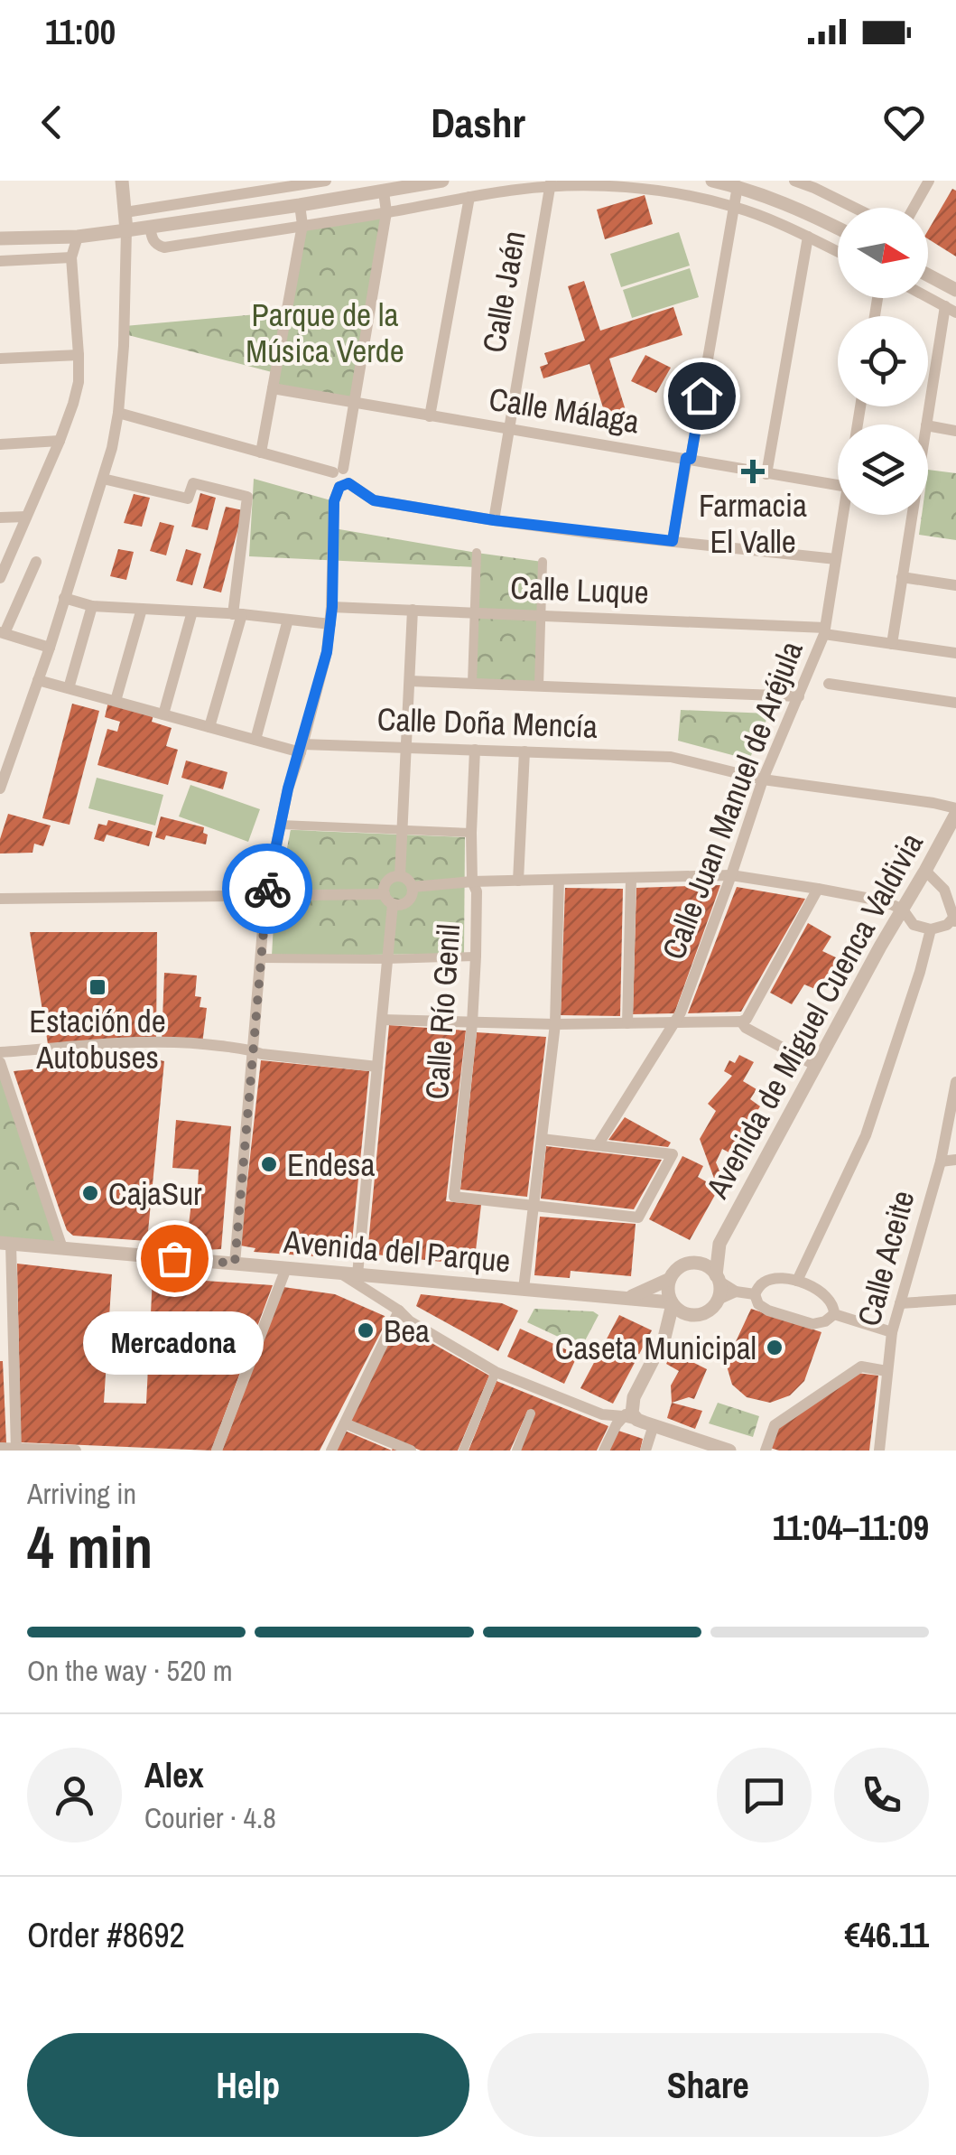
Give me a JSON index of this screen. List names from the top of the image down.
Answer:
{
  "streets": {
    "street": [
      "Calle Jaén",
      "Calle Málaga",
      "Calle Luque",
      "Calle Doña Mencía",
      "Calle Juan Manuel de Aréjula",
      "Calle Río Genil",
      "Avenida de Miguel Cuenca Valdivia",
      "Avenida del Parque",
      "Calle Aceite"
    ]
  },
  "crossings": [
    ["Calle Jaén", "Calle Málaga"],
    ["Calle Luque", "Calle Juan Manuel de Aréjula"],
    ["Calle Doña Mencía", "Calle Juan Manuel de Aréjula"],
    ["Calle Doña Mencía", "Calle Río Genil"],
    ["Calle Doña Mencía", "Avenida de Miguel Cuenca Valdivia"],
    ["Avenida de Miguel Cuenca Valdivia", "Avenida del Parque"]
  ],
  "parks": ["Parque de la Música Verde"],
  "places": {
    "health": ["Farmacia El Valle"],
    "transit": ["Estación de Autobuses"],
    "other": [
      "Endesa",
      "CajaSur",
      "Mercadona",
      "Bea",
      "Caseta Municipal"
    ]
  },
  "north": "right",
  "page": {
    "status": "11:00",
    "header": "Dashr",
    "bubble": "Mercadona",
    "heading": ["4 min", "Arriving in", "11:04–11:09"],
    "panel": [
      "Alex",
      "Courier · 4.8",
      "Order #8692",
      "€46.11"
    ],
    "bar": "On the way · 520 m",
    "buttons": ["Help", "Share"]
  }
}
